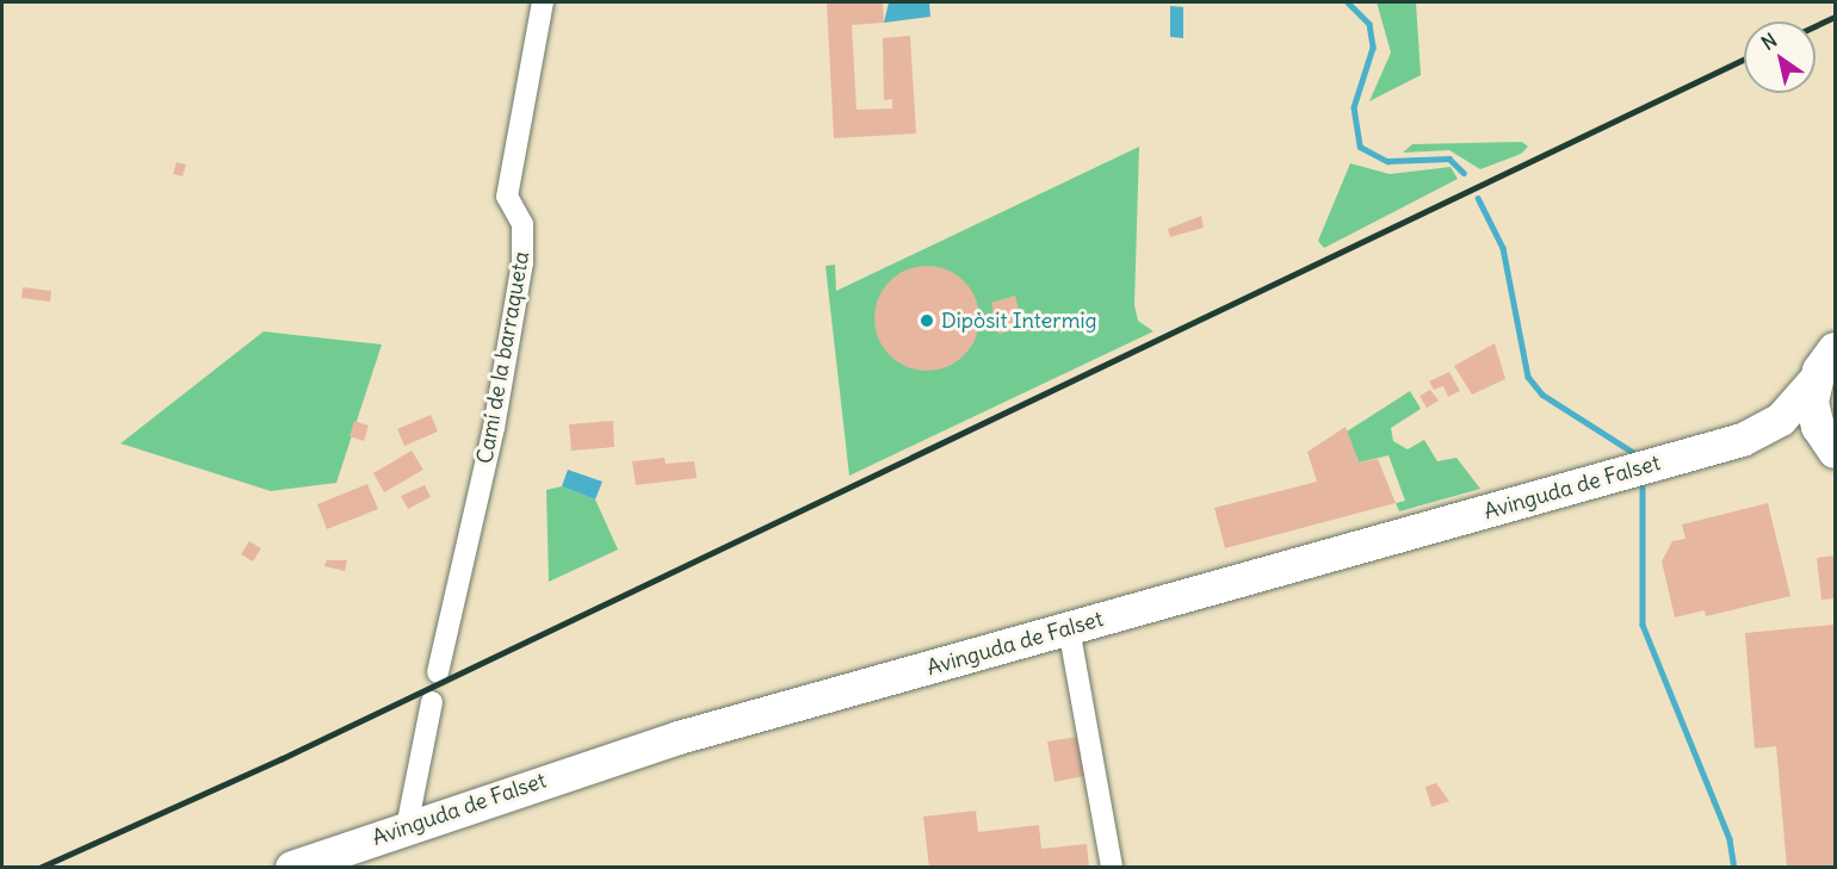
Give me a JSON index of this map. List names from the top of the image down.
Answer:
{
  "streets": {
    "main road": ["Avinguda de Falset"],
    "street": ["Camí de la barraqueta"]
  },
  "places": ["Dipòsit Intermig"],
  "north": "top left"
}
